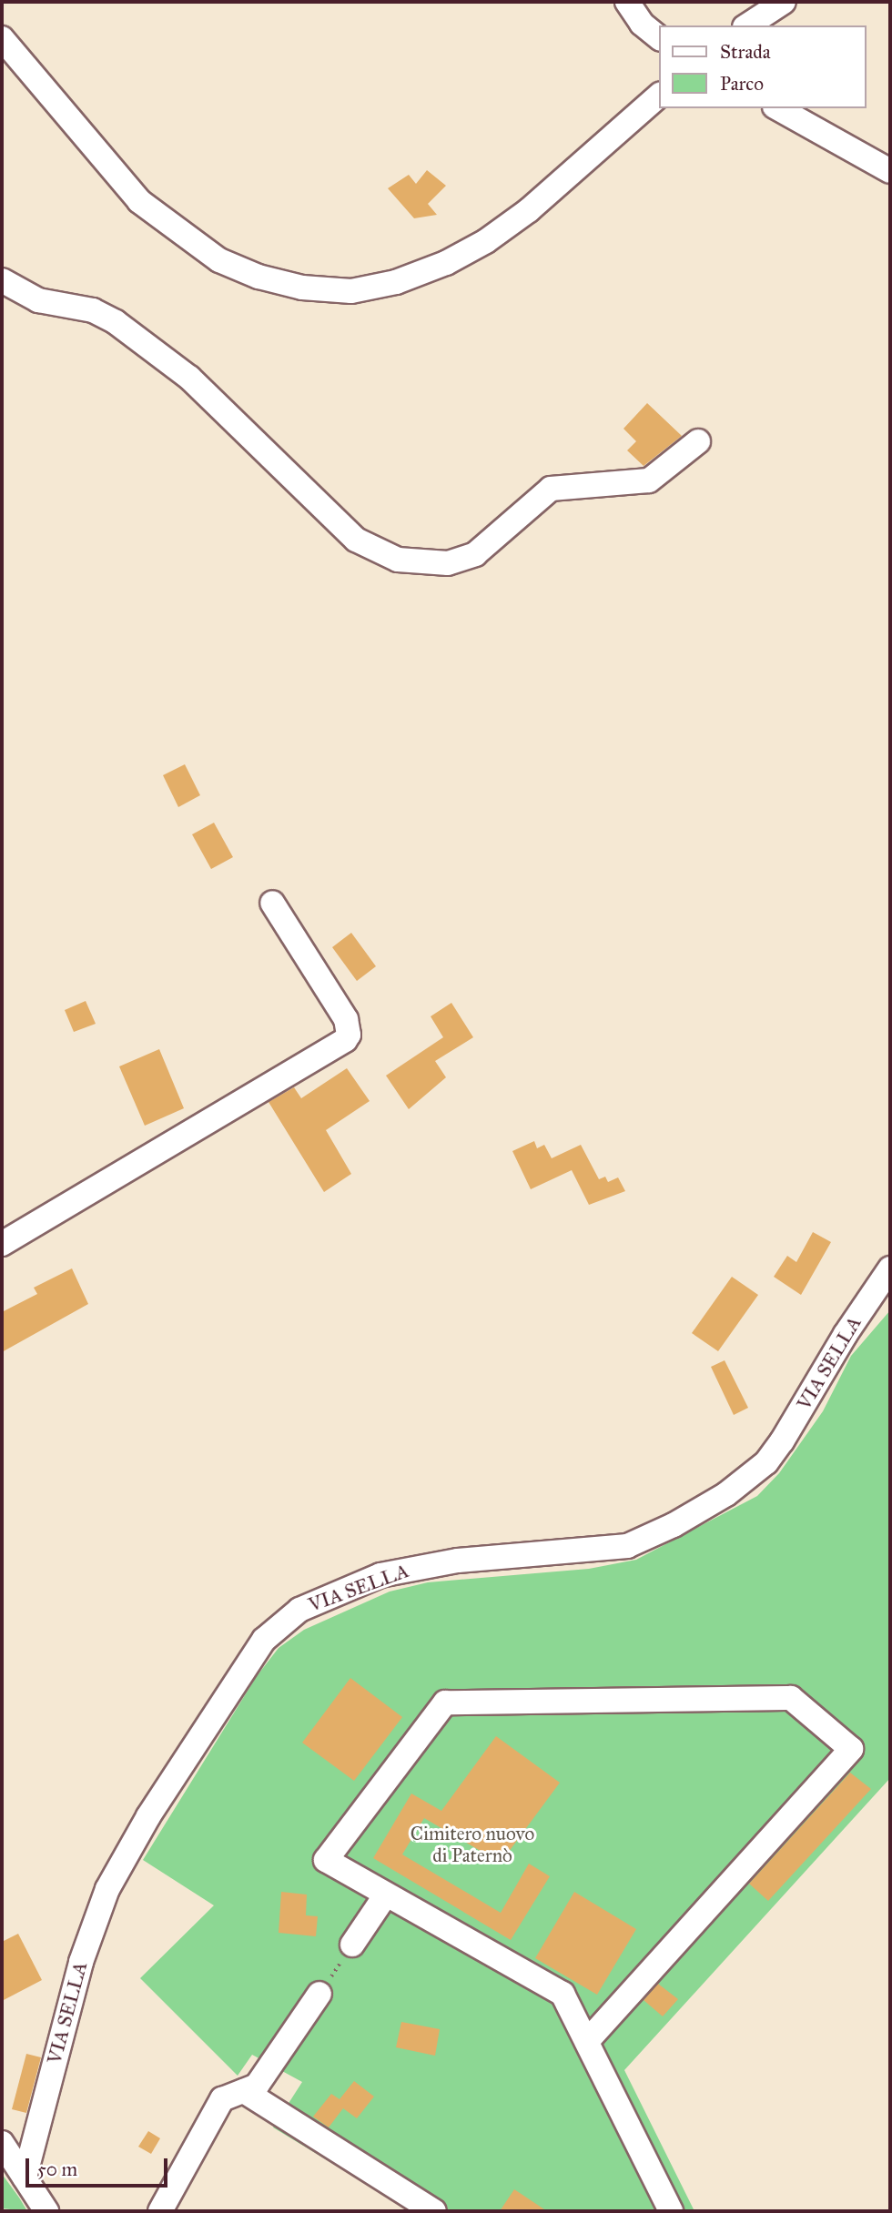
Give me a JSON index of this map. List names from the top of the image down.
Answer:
{
  "streets": {
    "street": ["VIA SELLA"]
  },
  "parks": ["Cimitero nuovo di Paternò"],
  "legend": ["Strada", "Parco"],
  "scale_bar": "50 m"
}
